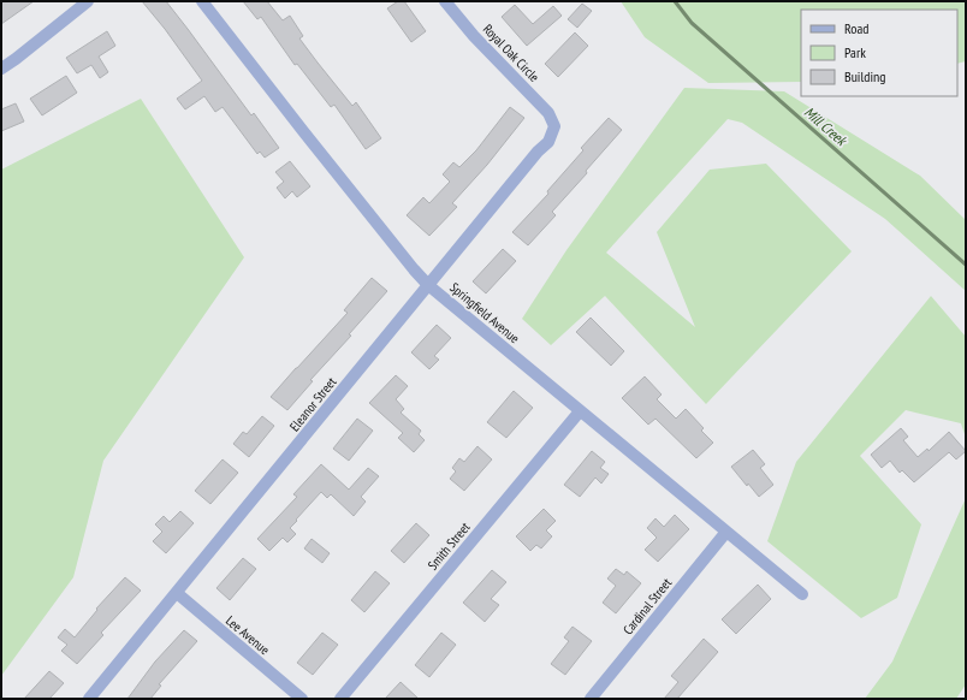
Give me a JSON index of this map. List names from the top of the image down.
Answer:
{
  "streets": {
    "street": [
      "Royal Oak Circle",
      "Springfield Avenue",
      "Eleanor Street",
      "Smith Street",
      "Cardinal Street",
      "Lee Avenue"
    ]
  },
  "crossings": [
    ["Royal Oak Circle", "Eleanor Street"],
    ["Springfield Avenue", "Eleanor Street"],
    ["Springfield Avenue", "Smith Street"],
    ["Springfield Avenue", "Cardinal Street"],
    ["Eleanor Street", "Lee Avenue"]
  ],
  "water": ["Mill Creek"],
  "legend": ["Road", "Park", "Building"]
}
